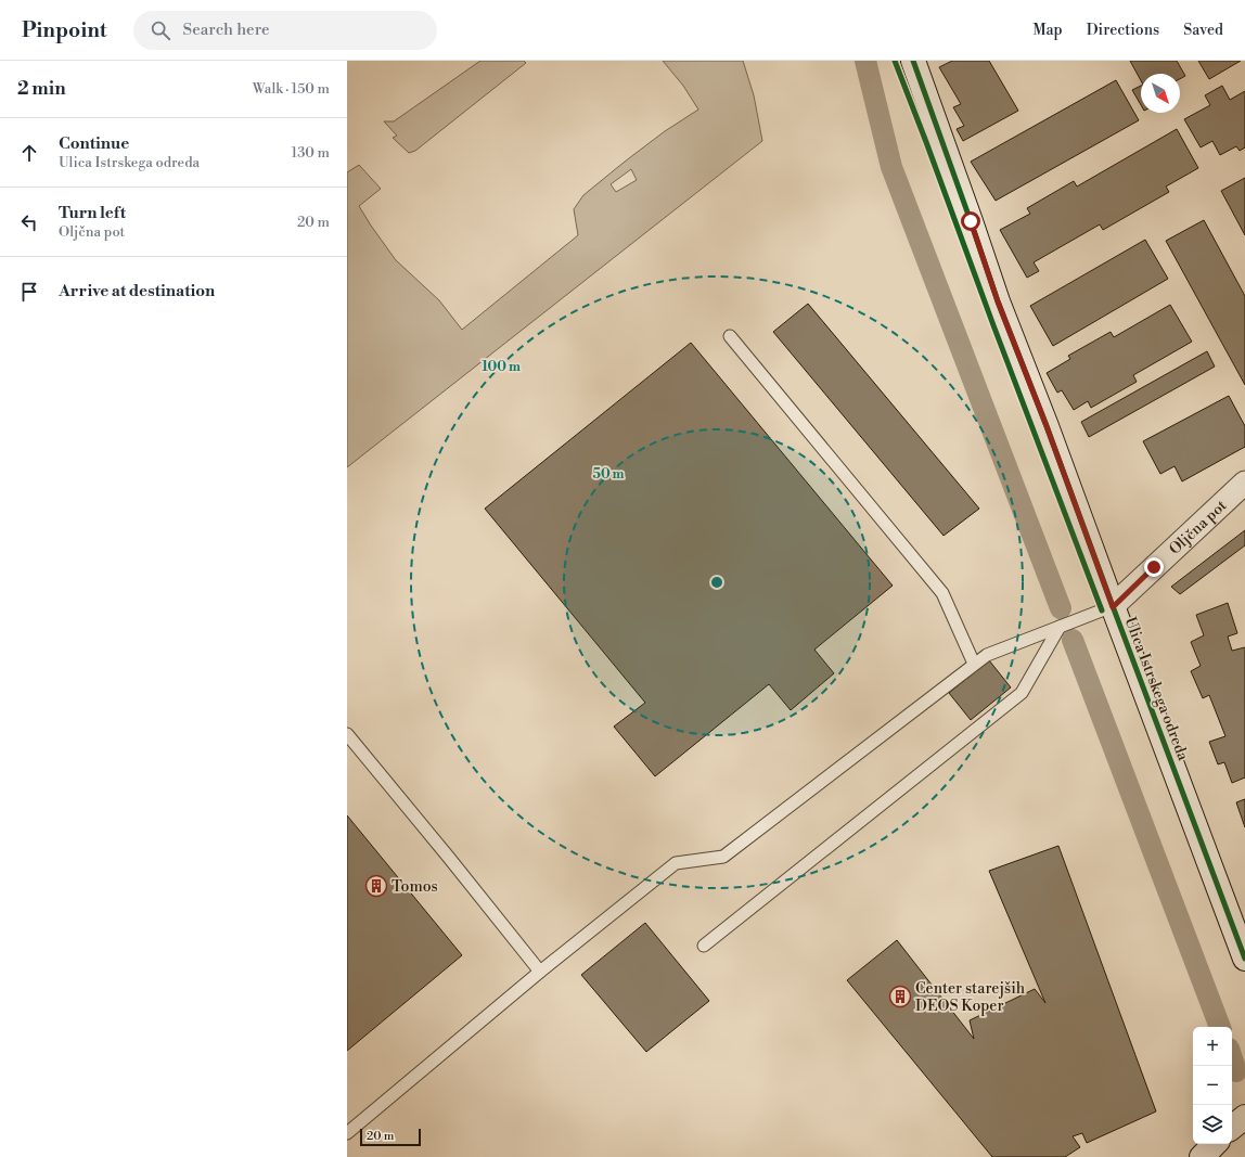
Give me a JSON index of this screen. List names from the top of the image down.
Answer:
{
  "streets": {
    "street": ["Oljčna pot", "Ulica Istrskega odreda"]
  },
  "crossings": [
    ["Oljčna pot", "Ulica Istrskega odreda"]
  ],
  "places": {
    "building": ["Tomos", "Center starejših DEOS Koper"]
  },
  "scale_bar": "20 m",
  "north": "bottom right",
  "page": {
    "header": "Pinpoint",
    "search": "Search here",
    "nav": ["Map", "Directions", "Saved"],
    "heading": ["2 min", "Walk · 150 m"],
    "list": [
      ["Continue", "Ulica Istrskega odreda", "130 m"],
      ["Turn left", "Oljčna pot", "20 m"],
      "Arrive at destination"
    ],
    "map_buttons": ["+", "−"],
    "scale": "20 m"
  },
  "rings": ["100 m", "50 m"]
}
